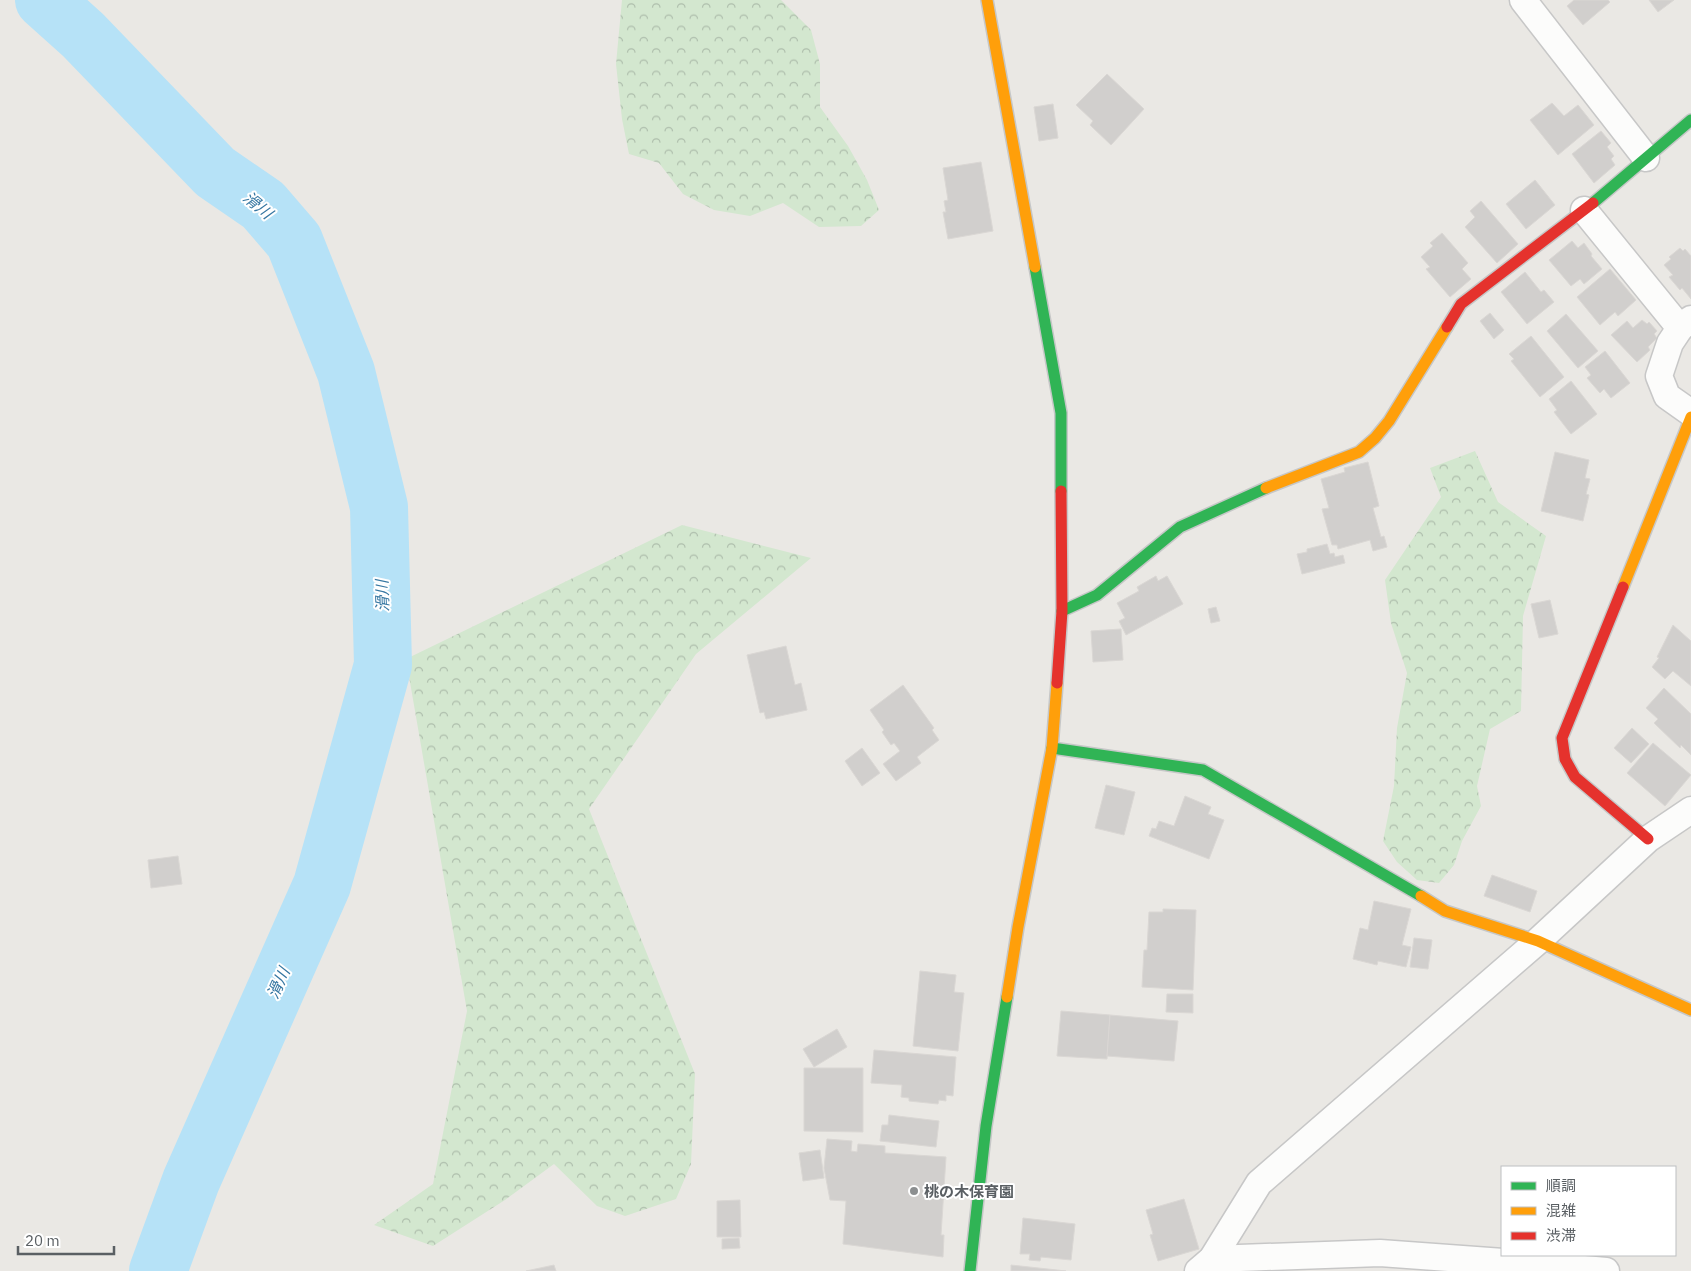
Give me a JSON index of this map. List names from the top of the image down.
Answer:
{
  "water": ["滑川"],
  "places": ["桃の木保育園"],
  "legend": ["順調", "混雑", "渋滞"],
  "scale_bar": "20 m"
}
